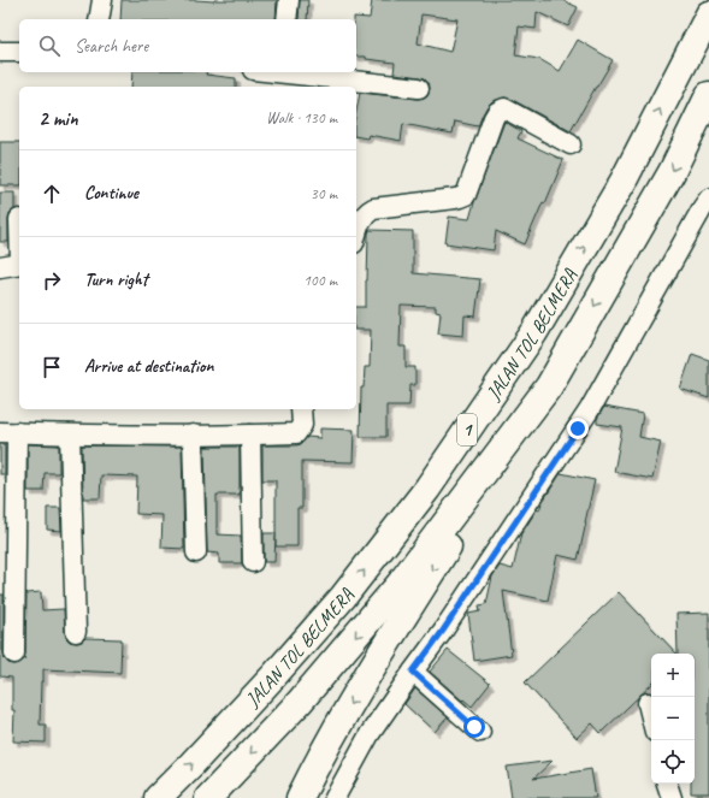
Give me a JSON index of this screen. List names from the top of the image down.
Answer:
{
  "streets": {
    "highway": ["JALAN TOL BELMERA", "1"]
  },
  "page": {
    "search": "Search here",
    "heading": ["2 min", "Walk · 130 m"],
    "list": [
      ["Continue", "30 m"],
      ["Turn right", "100 m"],
      "Arrive at destination"
    ],
    "map_buttons": ["+", "−"]
  }
}
